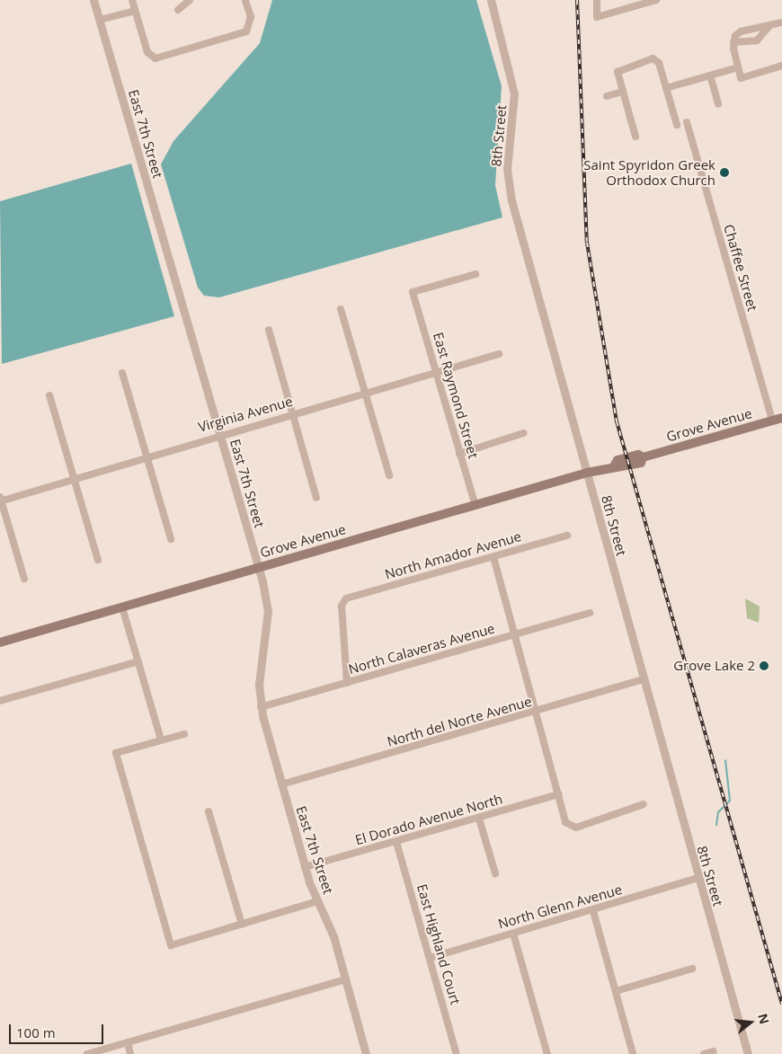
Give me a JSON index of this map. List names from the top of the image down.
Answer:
{
  "streets": {
    "main road": ["Grove Avenue"],
    "street": [
      "East 7th Street",
      "8th Street",
      "Chaffee Street",
      "East Raymond Street",
      "Virginia Avenue",
      "North Amador Avenue",
      "North Calaveras Avenue",
      "North del Norte Avenue",
      "El Dorado Avenue North",
      "North Glenn Avenue",
      "East Highland Court"
    ]
  },
  "crossings": [
    ["East 7th Street", "Virginia Avenue"],
    ["East 7th Street", "Grove Avenue"],
    ["East 7th Street", "North Calaveras Avenue"],
    ["East 7th Street", "North del Norte Avenue"],
    ["East 7th Street", "El Dorado Avenue North"],
    ["8th Street", "Grove Avenue"],
    ["8th Street", "North del Norte Avenue"],
    ["8th Street", "North Glenn Avenue"],
    ["Chaffee Street", "Grove Avenue"],
    ["East Raymond Street", "Virginia Avenue"],
    ["East Raymond Street", "Grove Avenue"],
    ["North Amador Avenue", "North Calaveras Avenue"],
    ["El Dorado Avenue North", "East Highland Court"],
    ["North Glenn Avenue", "East Highland Court"]
  ],
  "places": ["Saint Spyridon Greek Orthodox Church", "Grove Lake 2"],
  "scale_bar": "100 m",
  "north": "right"
}
